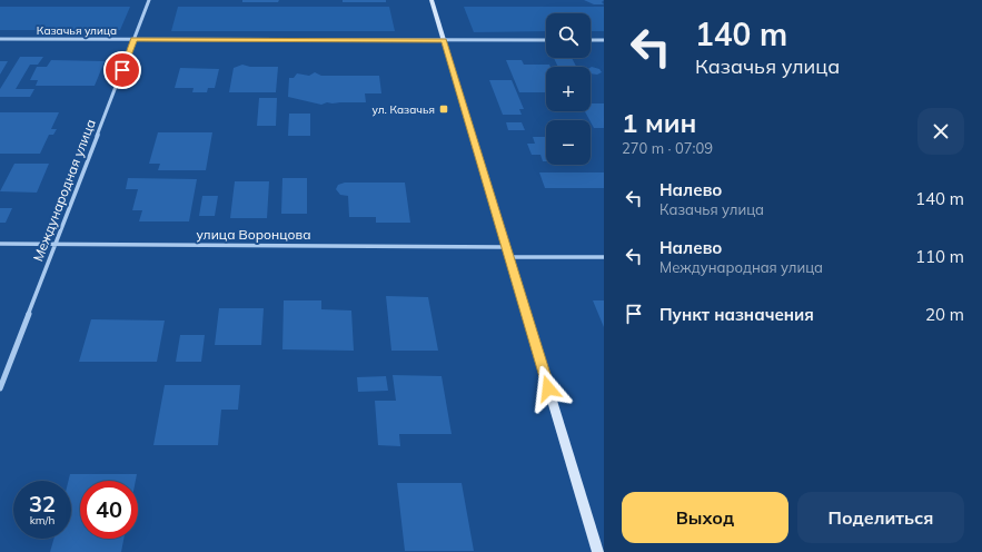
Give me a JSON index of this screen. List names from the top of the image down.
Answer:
{
  "streets": {
    "street": ["Казачья улица", "Международная улица", "улица Воронцова"]
  },
  "crossings": [
    ["Казачья улица", "Международная улица"],
    ["Международная улица", "улица Воронцова"]
  ],
  "places": {
    "transit": ["ул. Казачья"]
  },
  "page": {
    "turn": ["140 m", "Казачья улица"],
    "map_buttons": ["+", "−"],
    "heading": ["1 мин", "270 m · 07:09"],
    "list": [
      {
        "name": "Налево",
        "note": "Казачья улица",
        "value": "140 m"
      },
      {
        "name": "Налево",
        "note": "Международная улица",
        "value": "110 m"
      },
      {
        "name": "Пункт назначения",
        "value": "20 m"
      }
    ],
    "speed": "32 km/h",
    "limit": "40",
    "buttons": ["Выход", "Поделиться"]
  }
}
